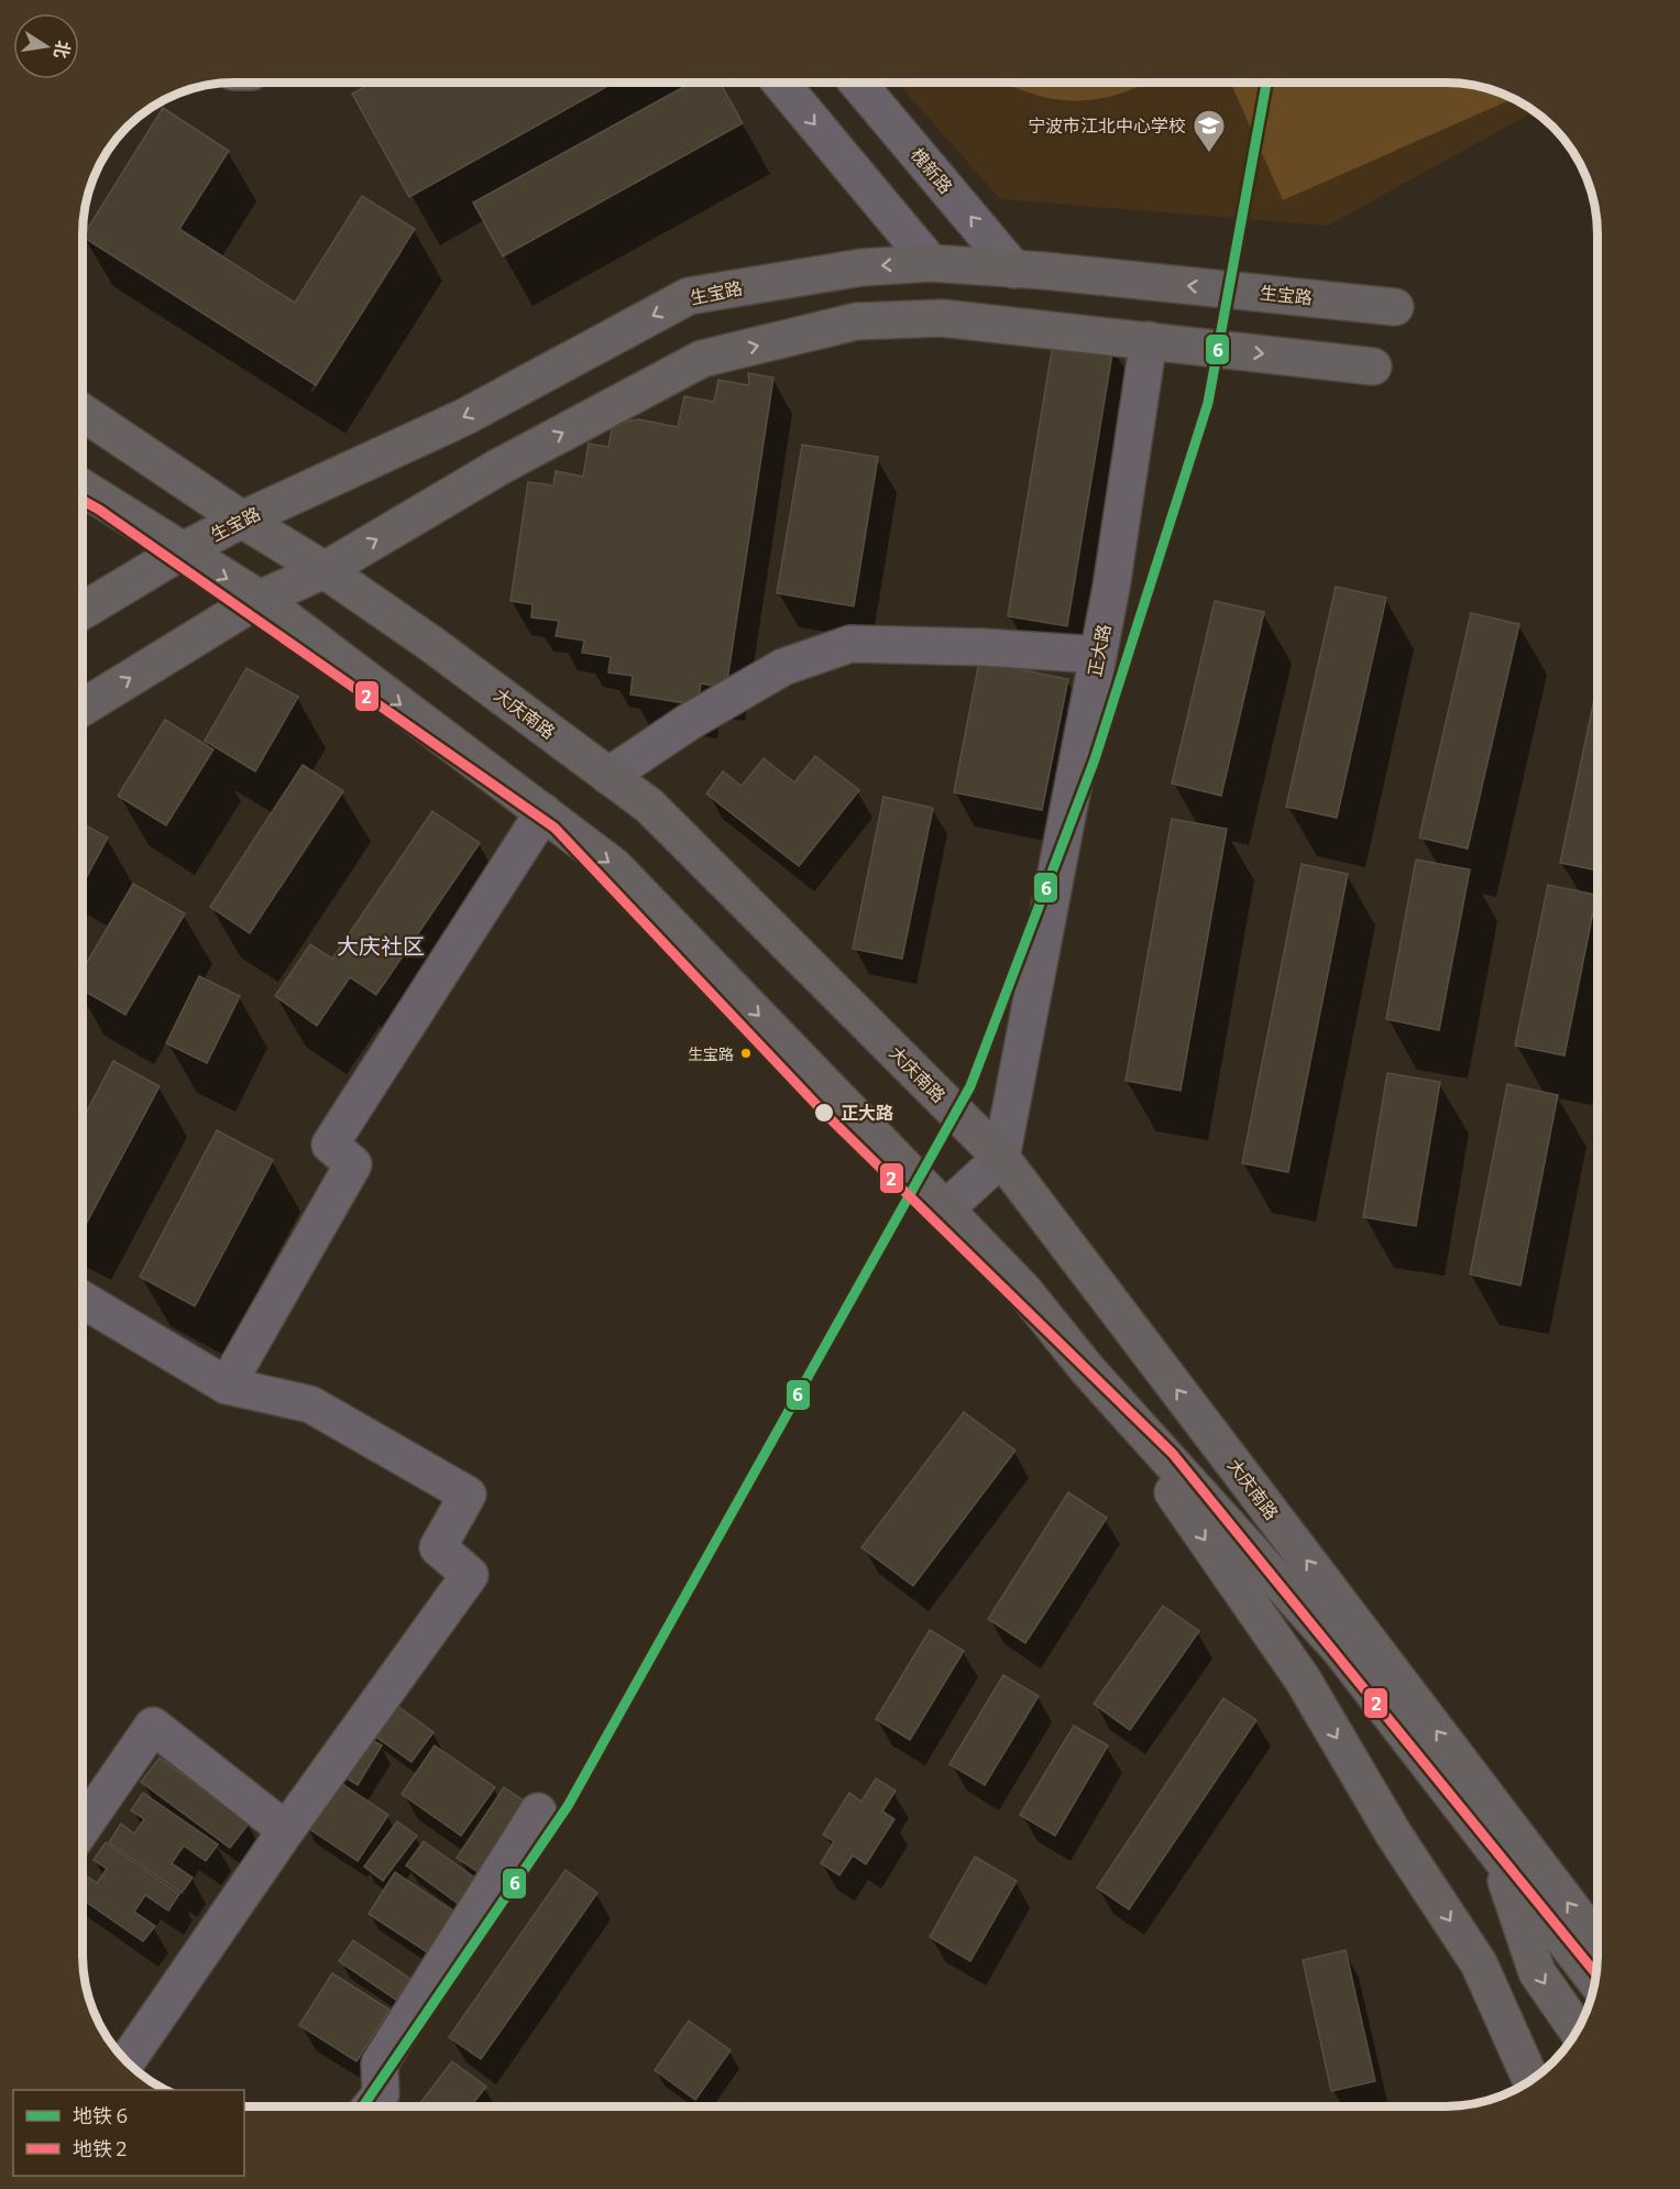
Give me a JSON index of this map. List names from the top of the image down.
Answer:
{
  "streets": {
    "main road": ["生宝路", "大庆南路"],
    "street": ["槐新路", "正大路"]
  },
  "crossings": [
    ["槐新路", "生宝路"],
    ["生宝路", "大庆南路"],
    ["正大路", "大庆南路"]
  ],
  "districts": ["大庆社区"],
  "places": {
    "school or university": ["宁波市江北中心学校"],
    "other": ["生宝路", "正大路"]
  },
  "lines": ["metro line 6", "metro line 2"],
  "legend": ["地铁 6", "地铁 2"],
  "north": "right"
}
